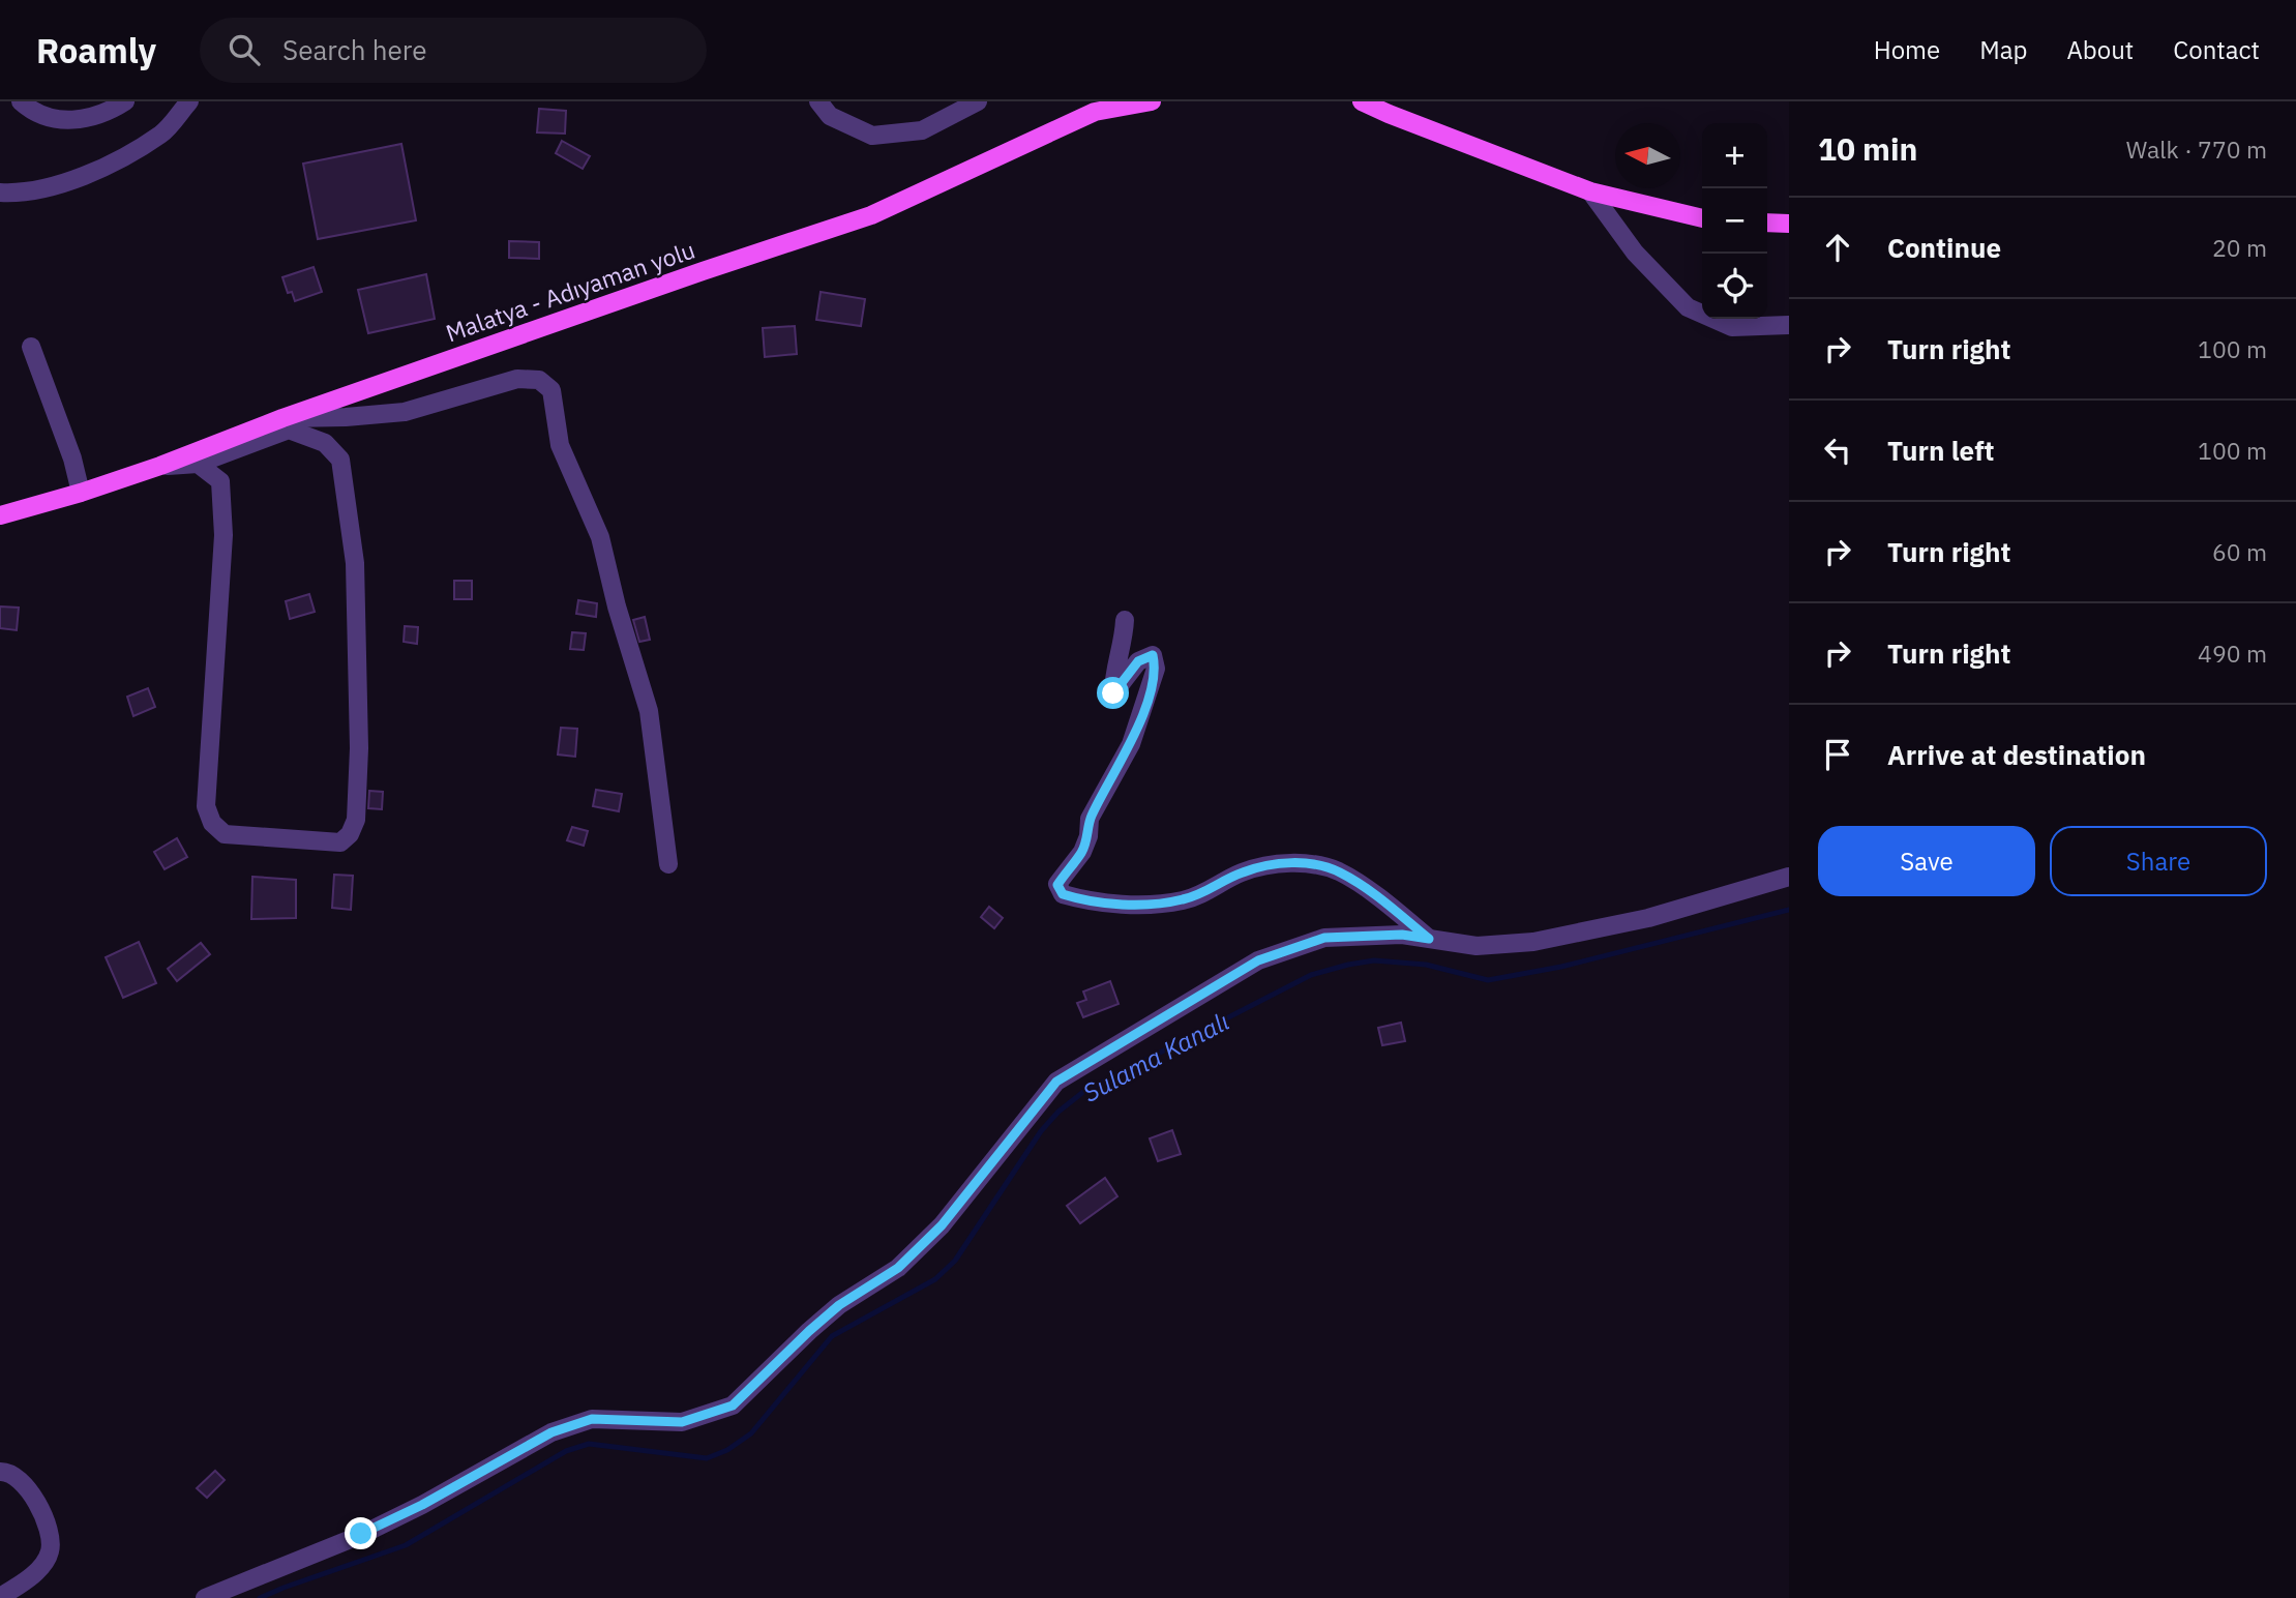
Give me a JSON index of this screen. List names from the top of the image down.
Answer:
{
  "streets": {
    "main road": ["Malatya - Adıyaman yolu"]
  },
  "water": ["Sulama Kanalı"],
  "north": "left",
  "page": {
    "header": "Roamly",
    "search": "Search here",
    "nav": [
      "Home",
      "Map",
      "About",
      "Contact"
    ],
    "heading": ["10 min", "Walk · 770 m"],
    "map_buttons": ["+", "−"],
    "list": [
      ["Continue", "20 m"],
      ["Turn right", "100 m"],
      ["Turn left", "100 m"],
      ["Turn right", "60 m"],
      ["Turn right", "490 m"],
      "Arrive at destination"
    ],
    "buttons": ["Save", "Share"]
  }
}
